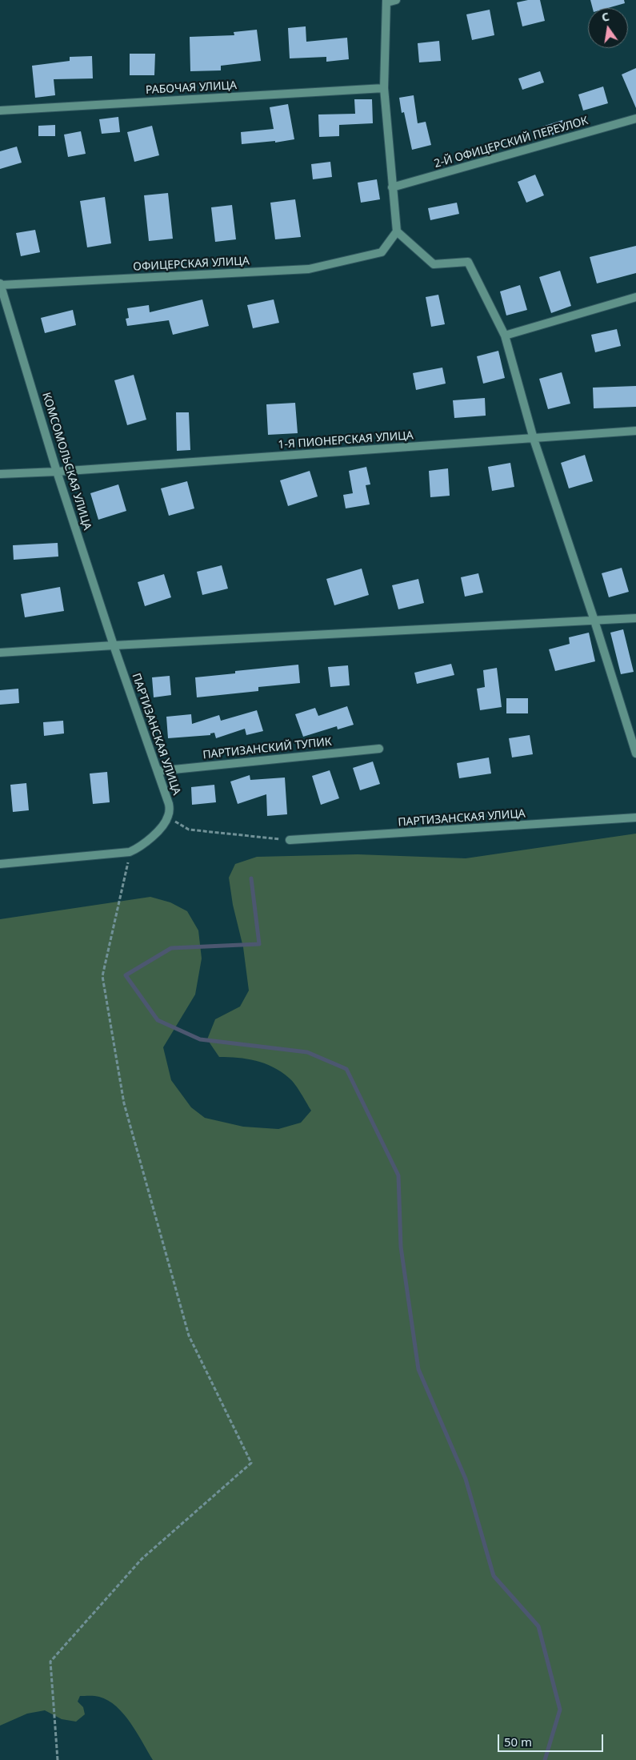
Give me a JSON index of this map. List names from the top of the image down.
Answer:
{
  "streets": {
    "street": [
      "РАБОЧАЯ УЛИЦА",
      "2-Й ОФИЦЕРСКИЙ ПЕРЕУЛОК",
      "ОФИЦЕРСКАЯ УЛИЦА",
      "1-Я ПИОНЕРСКАЯ УЛИЦА",
      "КОМСОМОЛЬСКАЯ УЛИЦА",
      "ПАРТИЗАНСКАЯ УЛИЦА",
      "ПАРТИЗАНСКИЙ ТУПИК"
    ]
  },
  "crossings": [
    ["ОФИЦЕРСКАЯ УЛИЦА", "КОМСОМОЛЬСКАЯ УЛИЦА"],
    ["1-Я ПИОНЕРСКАЯ УЛИЦА", "КОМСОМОЛЬСКАЯ УЛИЦА"],
    ["КОМСОМОЛЬСКАЯ УЛИЦА", "ПАРТИЗАНСКАЯ УЛИЦА"],
    ["ПАРТИЗАНСКАЯ УЛИЦА", "ПАРТИЗАНСКИЙ ТУПИК"]
  ],
  "scale_bar": "50 m",
  "north": "top"
}
